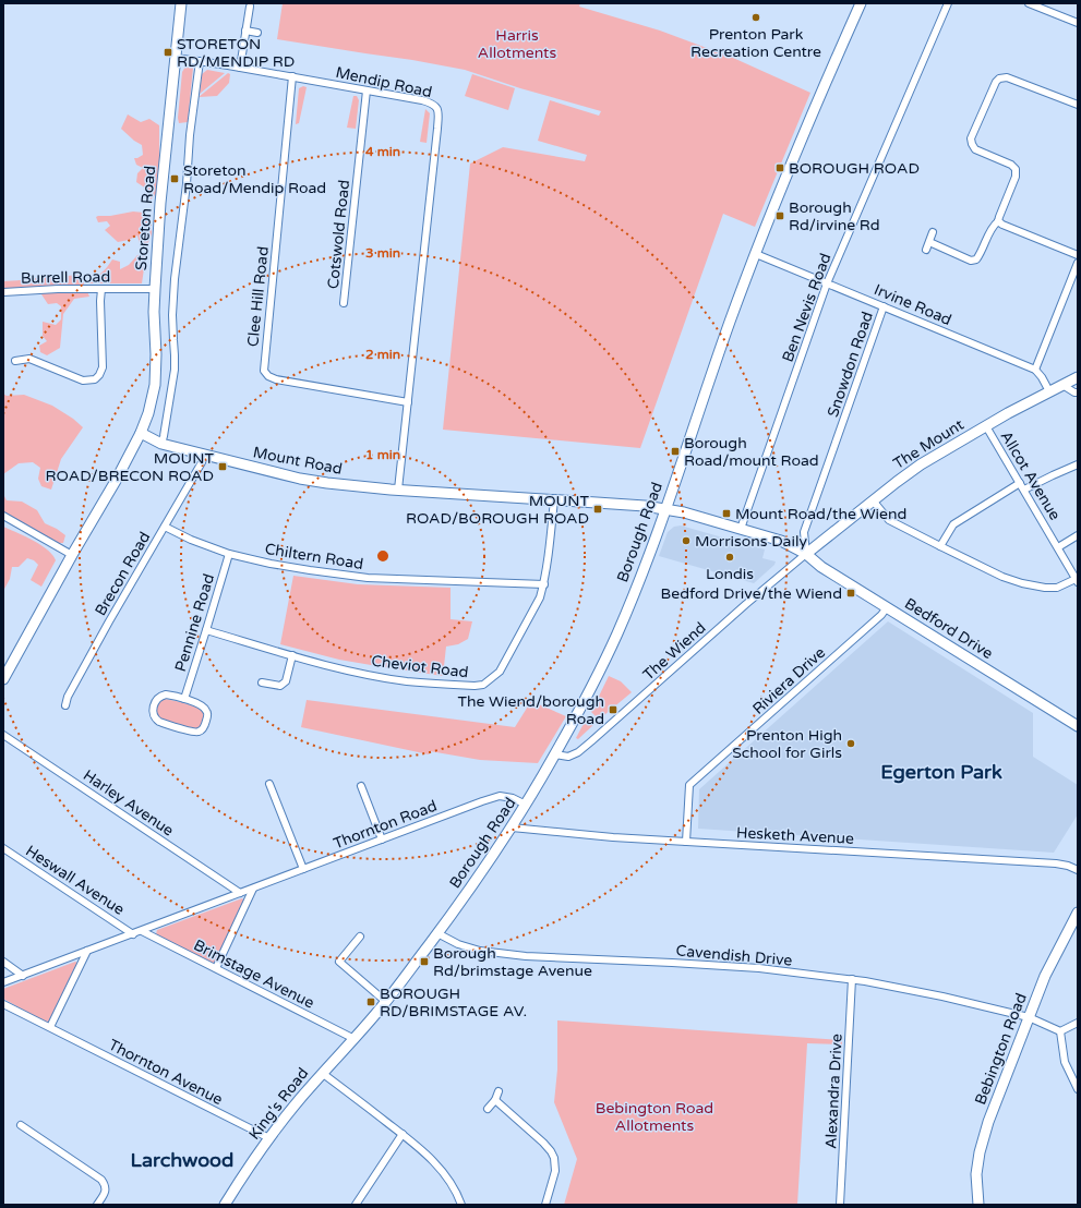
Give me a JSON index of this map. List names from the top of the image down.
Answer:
{
  "streets": {
    "street": [
      "Mendip Road",
      "Storeton Road",
      "Cotswold Road",
      "Burrell Road",
      "Clee Hill Road",
      "Irvine Road",
      "Ben Nevis Road",
      "Snowdon Road",
      "The Mount",
      "Mount Road",
      "Allcot Avenue",
      "Borough Road",
      "Chiltern Road",
      "Brecon Road",
      "Pennine Road",
      "Bedford Drive",
      "The Wiend",
      "Cheviot Road",
      "Riviera Drive",
      "Harley Avenue",
      "Thornton Road",
      "Hesketh Avenue",
      "Heswall Avenue",
      "Cavendish Drive",
      "Brimstage Avenue",
      "Bebington Road",
      "Thornton Avenue",
      "Alexandra Drive",
      "King's Road"
    ]
  },
  "crossings": [
    ["Mendip Road", "Storeton Road"],
    ["Mendip Road", "Cotswold Road"],
    ["Mendip Road", "Clee Hill Road"],
    ["Mendip Road", "Mount Road"],
    ["Storeton Road", "Burrell Road"],
    ["Storeton Road", "Mount Road"],
    ["Irvine Road", "Ben Nevis Road"],
    ["Irvine Road", "Snowdon Road"],
    ["Irvine Road", "Borough Road"],
    ["Ben Nevis Road", "Mount Road"],
    ["Snowdon Road", "The Mount"],
    ["Snowdon Road", "Mount Road"],
    ["Snowdon Road", "Bedford Drive"],
    ["Snowdon Road", "The Wiend"],
    ["The Mount", "Mount Road"],
    ["The Mount", "Allcot Avenue"],
    ["The Mount", "Bedford Drive"],
    ["The Mount", "The Wiend"],
    ["Mount Road", "Borough Road"],
    ["Mount Road", "Brecon Road"],
    ["Mount Road", "Bedford Drive"],
    ["Mount Road", "The Wiend"],
    ["Mount Road", "Cheviot Road"],
    ["Borough Road", "The Wiend"],
    ["Borough Road", "Thornton Road"],
    ["Borough Road", "Hesketh Avenue"],
    ["Borough Road", "Cavendish Drive"],
    ["Borough Road", "King's Road"],
    ["Chiltern Road", "Brecon Road"],
    ["Chiltern Road", "Pennine Road"],
    ["Chiltern Road", "Cheviot Road"],
    ["Pennine Road", "Cheviot Road"],
    ["Bedford Drive", "The Wiend"],
    ["Bedford Drive", "Riviera Drive"],
    ["Riviera Drive", "Hesketh Avenue"],
    ["Harley Avenue", "Thornton Road"],
    ["Thornton Road", "Heswall Avenue"],
    ["Thornton Road", "Brimstage Avenue"],
    ["Cavendish Drive", "Bebington Road"],
    ["Cavendish Drive", "Alexandra Drive"],
    ["Brimstage Avenue", "King's Road"],
    ["Thornton Avenue", "King's Road"]
  ],
  "districts": ["Egerton Park", "Larchwood"],
  "parks": ["Harris Allotments", "Bebington Road Allotments"],
  "places": {
    "other": [
      "Prenton Park Recreation Centre",
      "Morrisons Daily",
      "Londis",
      "Prenton High School for Girls"
    ],
    "transit": [
      "STORETON RD/MENDIP RD",
      "BOROUGH ROAD",
      "Storeton Road/Mendip Road",
      "Borough Rd/irvine Rd",
      "Borough Road/mount Road",
      "MOUNT ROAD/BRECON ROAD",
      "MOUNT ROAD/BOROUGH ROAD",
      "Mount Road/the Wiend",
      "Bedford Drive/the Wiend",
      "The Wiend/borough Road",
      "Borough Rd/brimstage Avenue",
      "BOROUGH RD/BRIMSTAGE AV."
    ]
  },
  "rings": [
    "4 min",
    "3 min",
    "2 min",
    "1 min"
  ]
}
